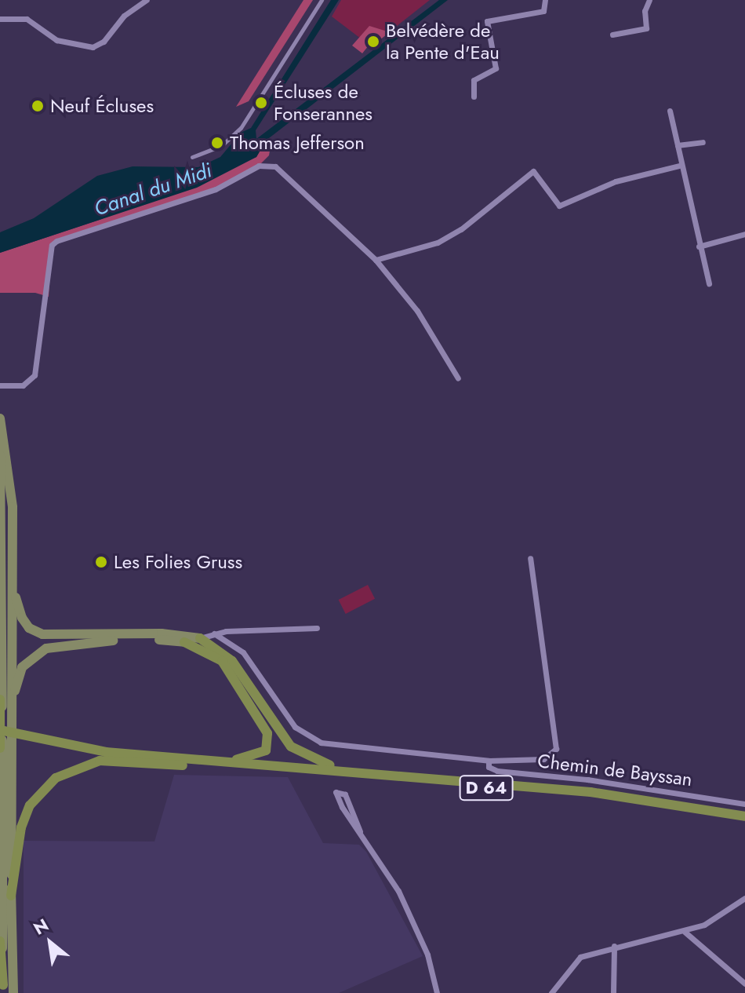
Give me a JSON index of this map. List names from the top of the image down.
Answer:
{
  "streets": {
    "highway": ["D 64"],
    "street": ["Chemin de Bayssan"]
  },
  "water": ["Canal du Midi"],
  "places": [
    "Belvédère de la Pente d'Eau",
    "Écluses de Fonserannes",
    "Neuf Écluses",
    "Thomas Jefferson",
    "Les Folies Gruss"
  ],
  "north": "top left"
}
